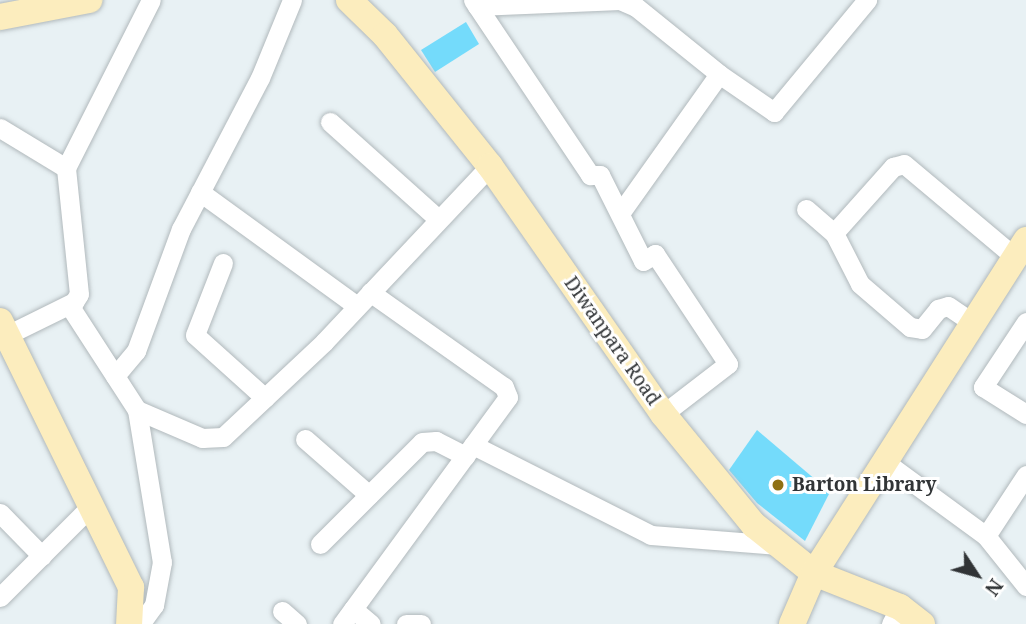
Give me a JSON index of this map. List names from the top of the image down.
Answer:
{
  "streets": {
    "street": ["Diwanpara Road"]
  },
  "places": ["Barton Library"],
  "north": "bottom right"
}
